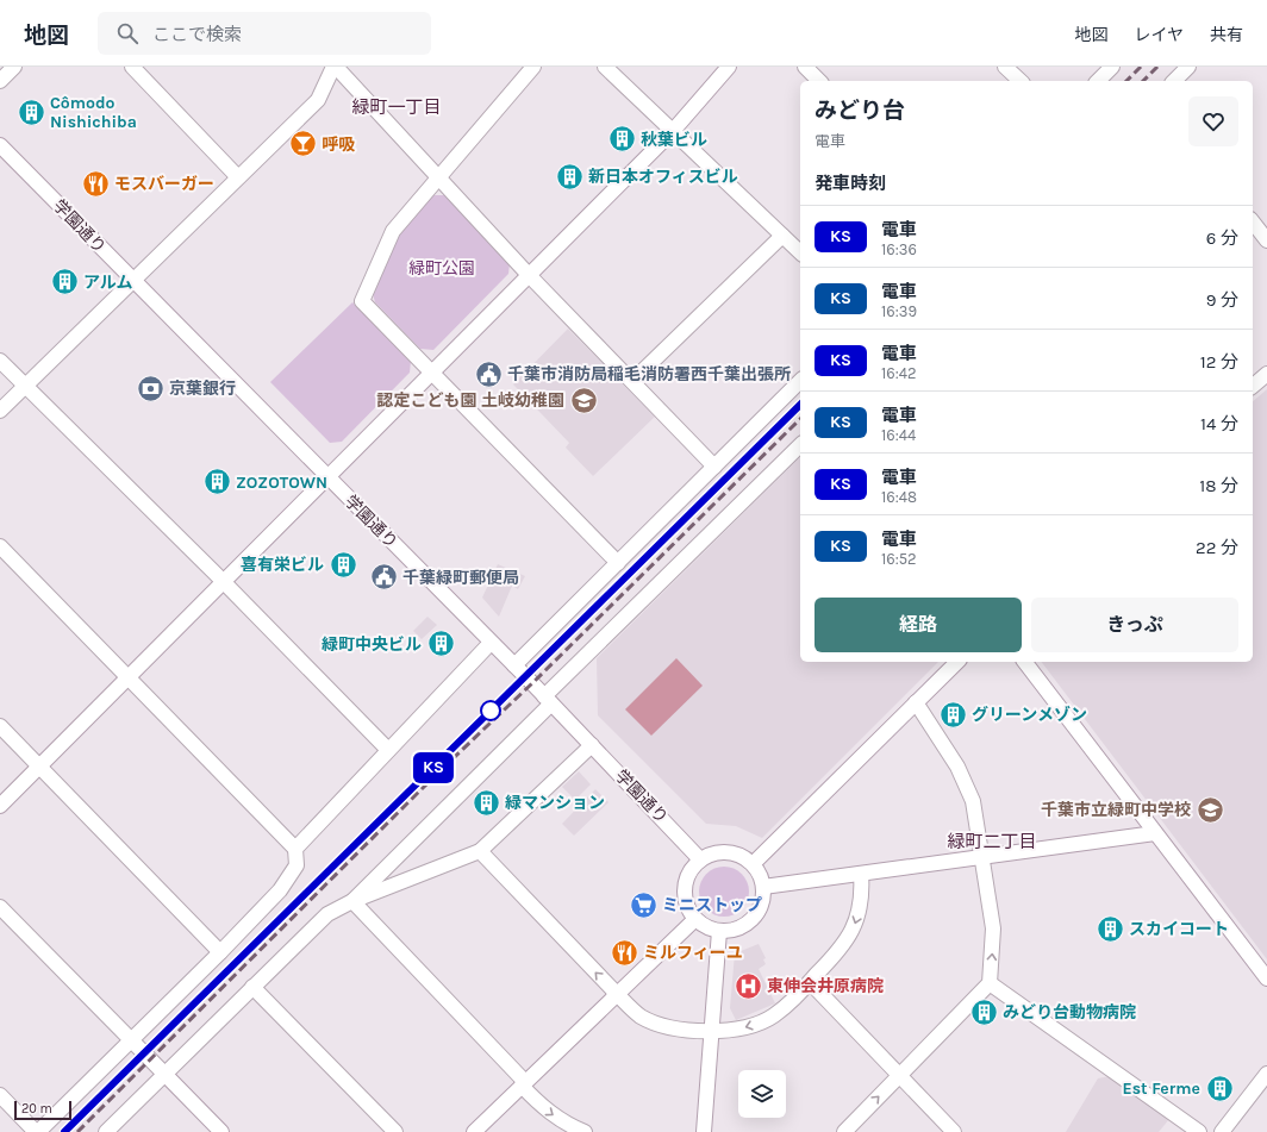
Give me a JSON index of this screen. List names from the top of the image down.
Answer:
{
  "streets": {
    "street": ["学園通り"]
  },
  "districts": ["緑町一丁目", "緑町二丁目"],
  "parks": ["緑町公園"],
  "places": {
    "building": [
      "Cômodo Nishichiba",
      "秋葉ビル",
      "新日本オフィスビル",
      "アルム",
      "ZOZOTOWN",
      "喜有栄ビル",
      "緑町中央ビル",
      "グリーンメゾン",
      "緑マンション",
      "スカイコート",
      "みどり台動物病院",
      "Est Ferme"
    ],
    "bar": ["呼吸"],
    "restaurant": ["モスバーガー", "ミルフィーユ"],
    "public building": ["千葉市消防局稲毛消防署西千葉出張所", "千葉緑町郵便局"],
    "bank": ["京葉銀行"],
    "school or university": ["認定こども園 土岐幼稚園", "千葉市立緑町中学校"],
    "supermarket": ["ミニストップ"],
    "hospital": ["東伸会井原病院"]
  },
  "scale_bar": "20 m",
  "page": {
    "header": "地図",
    "search": "ここで検索",
    "nav": ["地図", "レイヤ", "共有"],
    "on_map": "KS",
    "heading": [
      ["みどり台", "電車"],
      "発車時刻"
    ],
    "list": [
      {
        "mark": "KS",
        "name": "電車",
        "note": "16:36",
        "value": "6 分"
      },
      {
        "mark": "KS",
        "name": "電車",
        "note": "16:39",
        "value": "9 分"
      },
      {
        "mark": "KS",
        "name": "電車",
        "note": "16:42",
        "value": "12 分"
      },
      {
        "mark": "KS",
        "name": "電車",
        "note": "16:44",
        "value": "14 分"
      },
      {
        "mark": "KS",
        "name": "電車",
        "note": "16:48",
        "value": "18 分"
      },
      {
        "mark": "KS",
        "name": "電車",
        "note": "16:52",
        "value": "22 分"
      }
    ],
    "buttons": ["経路", "きっぷ"],
    "scale": "20 m"
  }
}
